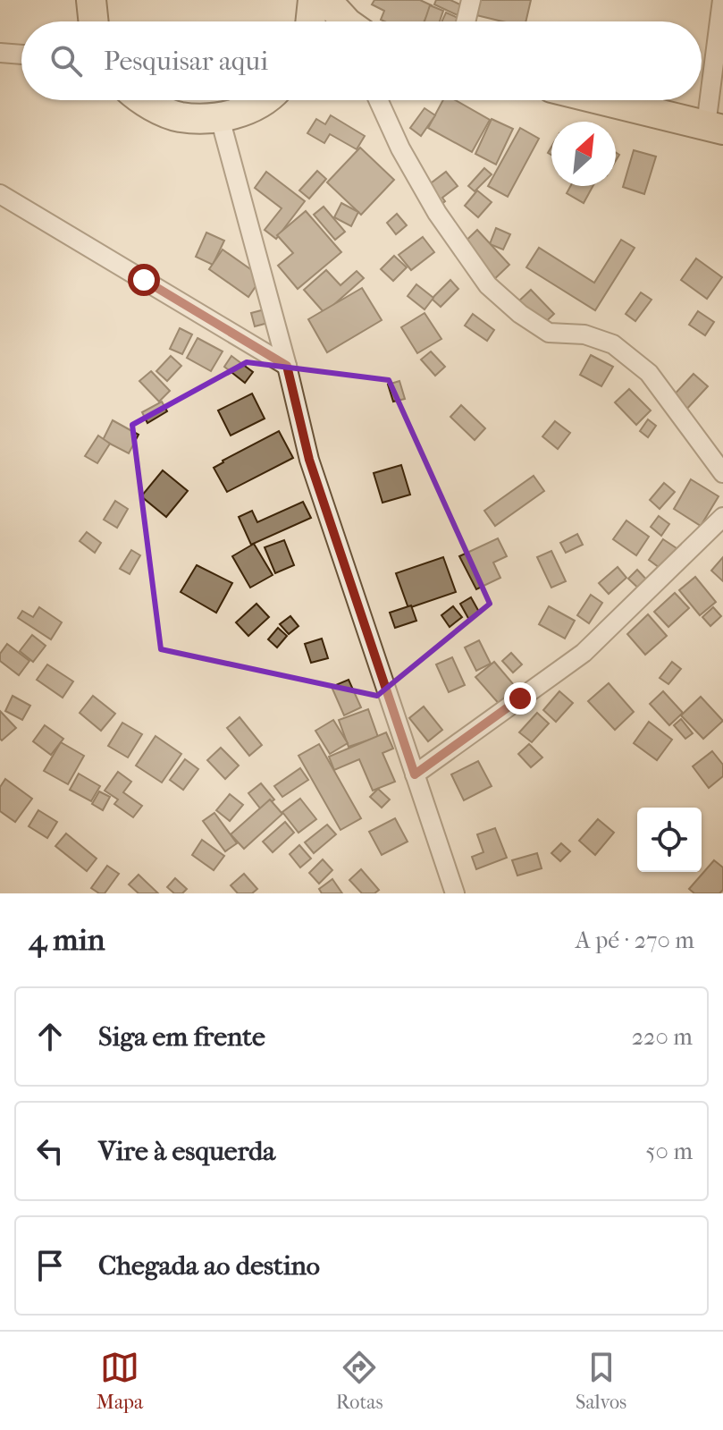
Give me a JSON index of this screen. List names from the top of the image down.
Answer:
{
  "north": "top right",
  "page": {
    "search": "Pesquisar aqui",
    "heading": ["4 min", "A pé · 270 m"],
    "list": [
      ["Siga em frente", "220 m"],
      ["Vire à esquerda", "50 m"],
      "Chegada ao destino"
    ],
    "nav": ["Mapa", "Rotas", "Salvos"]
  }
}
